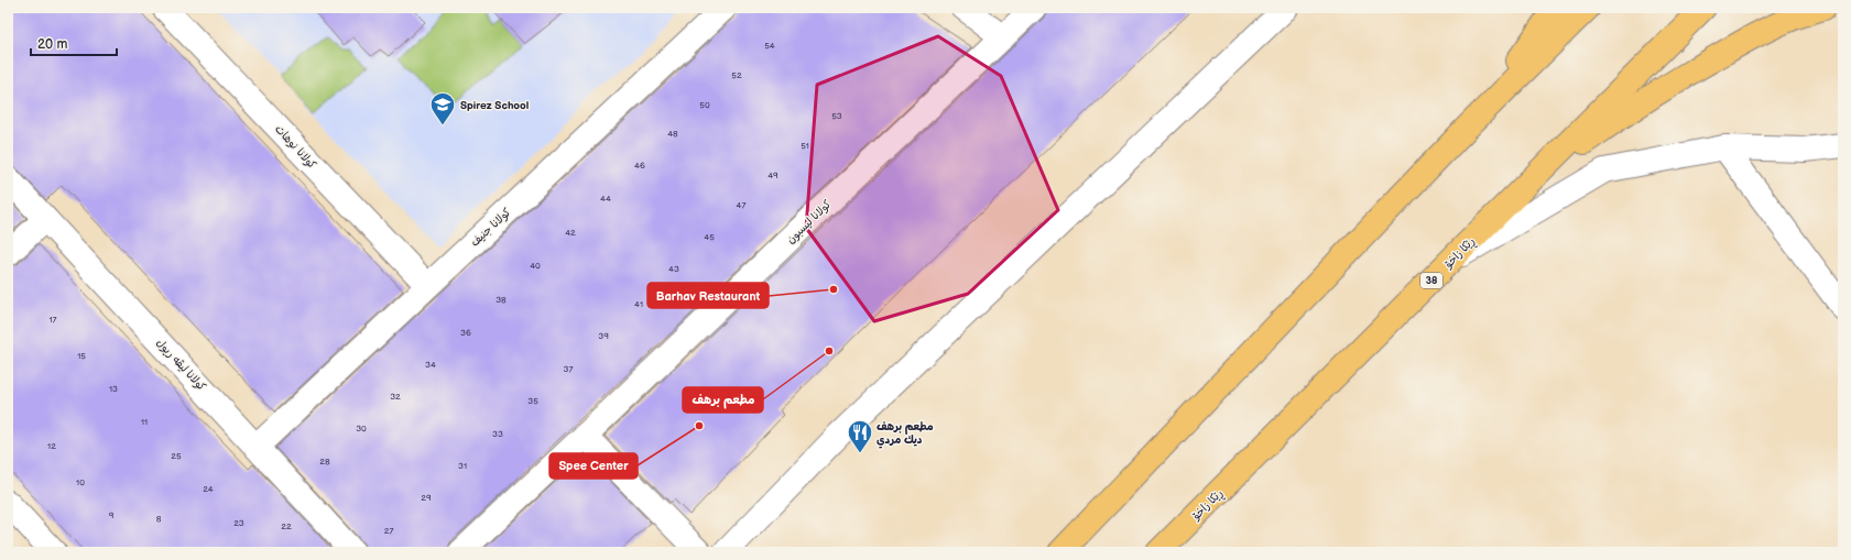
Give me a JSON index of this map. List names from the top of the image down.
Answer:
{
  "streets": {
    "highway": ["ڕێکا زاخۆ", "38"],
    "street": [
      "كولانا نوهات",
      "كولانا ليسبون",
      "كولانا جنيف",
      "كولانا ليڤه رپول"
    ]
  },
  "crossings": [
    ["كولانا نوهات", "كولانا جنيف"],
    ["كولانا جنيف", "كولانا ليڤه رپول"]
  ],
  "places": {
    "school or university": ["Spirez School"],
    "other": ["Barhav Restaurant", "مطعم برهف", "Spee Center"],
    "restaurant": ["مطعم برهف ديك مردي"]
  },
  "house_numbers": [
    "54",
    "52",
    "50",
    "53",
    "48",
    "51",
    "46",
    "49",
    "44",
    "47",
    "42",
    "45",
    "40",
    "43",
    "38",
    "41",
    "17",
    "36",
    "39",
    "15",
    "34",
    "37",
    "13",
    "32",
    "35",
    "11",
    "30",
    "33",
    "12",
    "25",
    "28",
    "31",
    "10",
    "24",
    "29",
    "9",
    "8",
    "23",
    "22",
    "27"
  ],
  "scale_bar": "20 m"
}
